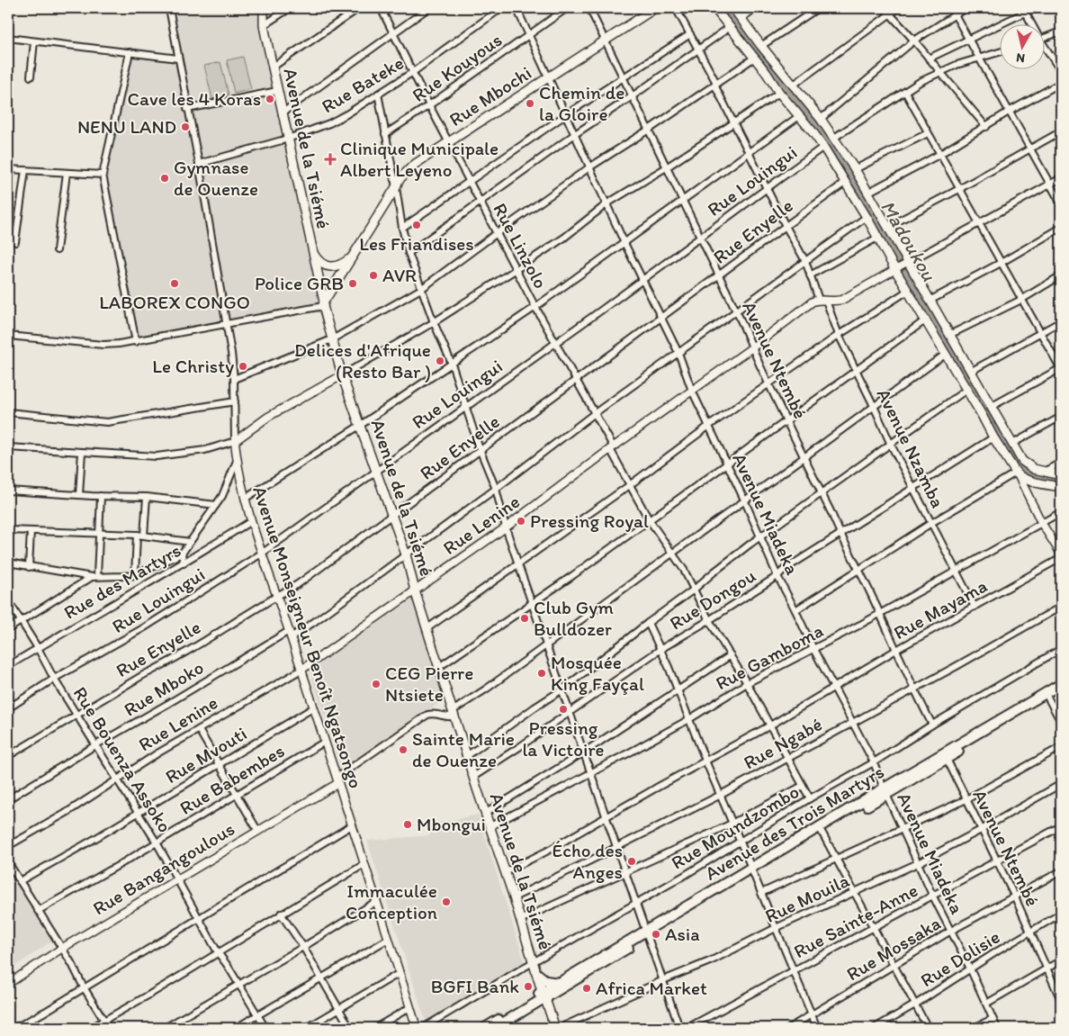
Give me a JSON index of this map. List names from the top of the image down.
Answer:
{
  "streets": {
    "main road": ["Rue Mbochi", "Avenue de la Tsiémé", "Avenue des Trois Martyrs"],
    "street": [
      "Rue Kouyous",
      "Rue Bateke",
      "Rue Louingui",
      "Rue Enyelle",
      "Rue Linzolo",
      "Avenue Ntembé",
      "Avenue Nzamba",
      "Avenue Miadeka",
      "Rue Lenine",
      "Rue des Martyrs",
      "Rue Dongou",
      "Rue Mayama",
      "Avenue Monseigneur Benoît Ngatsongo",
      "Rue Gamboma",
      "Rue Mboko",
      "Rue Ngabé",
      "Rue Mvouti",
      "Rue Bouenza Assoko",
      "Rue Babembes",
      "Rue Moundzombo",
      "Rue Bangangoulous",
      "Rue Mouila",
      "Rue Sainte-Anne",
      "Rue Mossaka",
      "Rue Dolisie"
    ]
  },
  "crossings": [
    ["Rue Kouyous", "Rue Linzolo"],
    ["Rue Kouyous", "Avenue Miadeka"],
    ["Rue Bateke", "Avenue de la Tsiémé"],
    ["Rue Bateke", "Rue Linzolo"],
    ["Rue Bateke", "Avenue Monseigneur Benoît Ngatsongo"],
    ["Rue Mbochi", "Avenue de la Tsiémé"],
    ["Rue Mbochi", "Rue Linzolo"],
    ["Rue Mbochi", "Avenue Ntembé"],
    ["Rue Mbochi", "Avenue Miadeka"],
    ["Avenue de la Tsiémé", "Rue Louingui"],
    ["Avenue de la Tsiémé", "Rue Enyelle"],
    ["Avenue de la Tsiémé", "Rue Lenine"],
    ["Avenue de la Tsiémé", "Rue Dongou"],
    ["Avenue de la Tsiémé", "Rue Mayama"],
    ["Avenue de la Tsiémé", "Rue Gamboma"],
    ["Avenue de la Tsiémé", "Rue Mboko"],
    ["Avenue de la Tsiémé", "Rue Ngabé"],
    ["Avenue de la Tsiémé", "Avenue des Trois Martyrs"],
    ["Avenue de la Tsiémé", "Rue Moundzombo"],
    ["Rue Louingui", "Rue Linzolo"],
    ["Rue Louingui", "Avenue Ntembé"],
    ["Rue Louingui", "Avenue Nzamba"],
    ["Rue Louingui", "Avenue Miadeka"],
    ["Rue Louingui", "Avenue Monseigneur Benoît Ngatsongo"],
    ["Rue Louingui", "Rue Bouenza Assoko"],
    ["Rue Enyelle", "Rue Linzolo"],
    ["Rue Enyelle", "Avenue Ntembé"],
    ["Rue Enyelle", "Avenue Nzamba"],
    ["Rue Enyelle", "Avenue Miadeka"],
    ["Rue Enyelle", "Avenue Monseigneur Benoît Ngatsongo"],
    ["Rue Enyelle", "Rue Bouenza Assoko"],
    ["Rue Linzolo", "Rue Lenine"],
    ["Rue Linzolo", "Rue Dongou"],
    ["Rue Linzolo", "Rue Mayama"],
    ["Rue Linzolo", "Rue Gamboma"],
    ["Rue Linzolo", "Rue Mboko"],
    ["Rue Linzolo", "Rue Ngabé"],
    ["Rue Linzolo", "Rue Moundzombo"],
    ["Avenue Ntembé", "Rue Lenine"],
    ["Avenue Ntembé", "Rue Dongou"],
    ["Avenue Ntembé", "Rue Mayama"],
    ["Avenue Ntembé", "Rue Gamboma"],
    ["Avenue Ntembé", "Rue Mboko"],
    ["Avenue Ntembé", "Rue Ngabé"],
    ["Avenue Ntembé", "Avenue des Trois Martyrs"],
    ["Avenue Ntembé", "Rue Moundzombo"],
    ["Avenue Ntembé", "Rue Mouila"],
    ["Avenue Ntembé", "Rue Sainte-Anne"],
    ["Avenue Ntembé", "Rue Mossaka"],
    ["Avenue Ntembé", "Rue Dolisie"],
    ["Avenue Nzamba", "Rue Lenine"],
    ["Avenue Nzamba", "Rue Dongou"],
    ["Avenue Nzamba", "Rue Mayama"],
    ["Avenue Nzamba", "Rue Gamboma"],
    ["Avenue Nzamba", "Rue Mboko"],
    ["Avenue Miadeka", "Rue Lenine"],
    ["Avenue Miadeka", "Rue Dongou"],
    ["Avenue Miadeka", "Rue Mayama"],
    ["Avenue Miadeka", "Rue Gamboma"],
    ["Avenue Miadeka", "Rue Mboko"],
    ["Avenue Miadeka", "Rue Ngabé"],
    ["Avenue Miadeka", "Avenue des Trois Martyrs"],
    ["Avenue Miadeka", "Rue Moundzombo"],
    ["Avenue Miadeka", "Rue Mouila"],
    ["Avenue Miadeka", "Rue Sainte-Anne"],
    ["Avenue Miadeka", "Rue Mossaka"],
    ["Avenue Miadeka", "Rue Dolisie"],
    ["Rue Lenine", "Avenue Monseigneur Benoît Ngatsongo"],
    ["Rue Lenine", "Rue Bouenza Assoko"],
    ["Rue des Martyrs", "Avenue Monseigneur Benoît Ngatsongo"],
    ["Rue des Martyrs", "Rue Bouenza Assoko"],
    ["Avenue Monseigneur Benoît Ngatsongo", "Rue Mboko"],
    ["Avenue Monseigneur Benoît Ngatsongo", "Rue Mvouti"],
    ["Avenue Monseigneur Benoît Ngatsongo", "Rue Babembes"],
    ["Avenue Monseigneur Benoît Ngatsongo", "Rue Bangangoulous"],
    ["Rue Mboko", "Rue Bouenza Assoko"],
    ["Rue Mvouti", "Rue Bouenza Assoko"],
    ["Rue Bouenza Assoko", "Rue Babembes"],
    ["Rue Bouenza Assoko", "Rue Bangangoulous"]
  ],
  "water": ["Madoukou"],
  "places": {
    "other": [
      "Cave les 4 Koras",
      "Chemin de la Gloire",
      "NENU LAND",
      "Gymnase de Ouenze",
      "Les Friandises",
      "AVR",
      "LABOREX CONGO",
      "Police GRB",
      "Delices d'Afrique (Resto Bar )",
      "Le Christy",
      "Pressing Royal",
      "Club Gym Bulldozer",
      "Mosquée King Fayçal",
      "CEG Pierre Ntsiete",
      "Pressing la Victoire",
      "Sainte Marie de Ouenze",
      "Mbongui",
      "Écho des Anges",
      "Immaculée Conception",
      "Asia",
      "BGFI Bank",
      "Africa Market"
    ],
    "health": ["Clinique Municipale Albert Leyeno"]
  },
  "north": "bottom"
}
